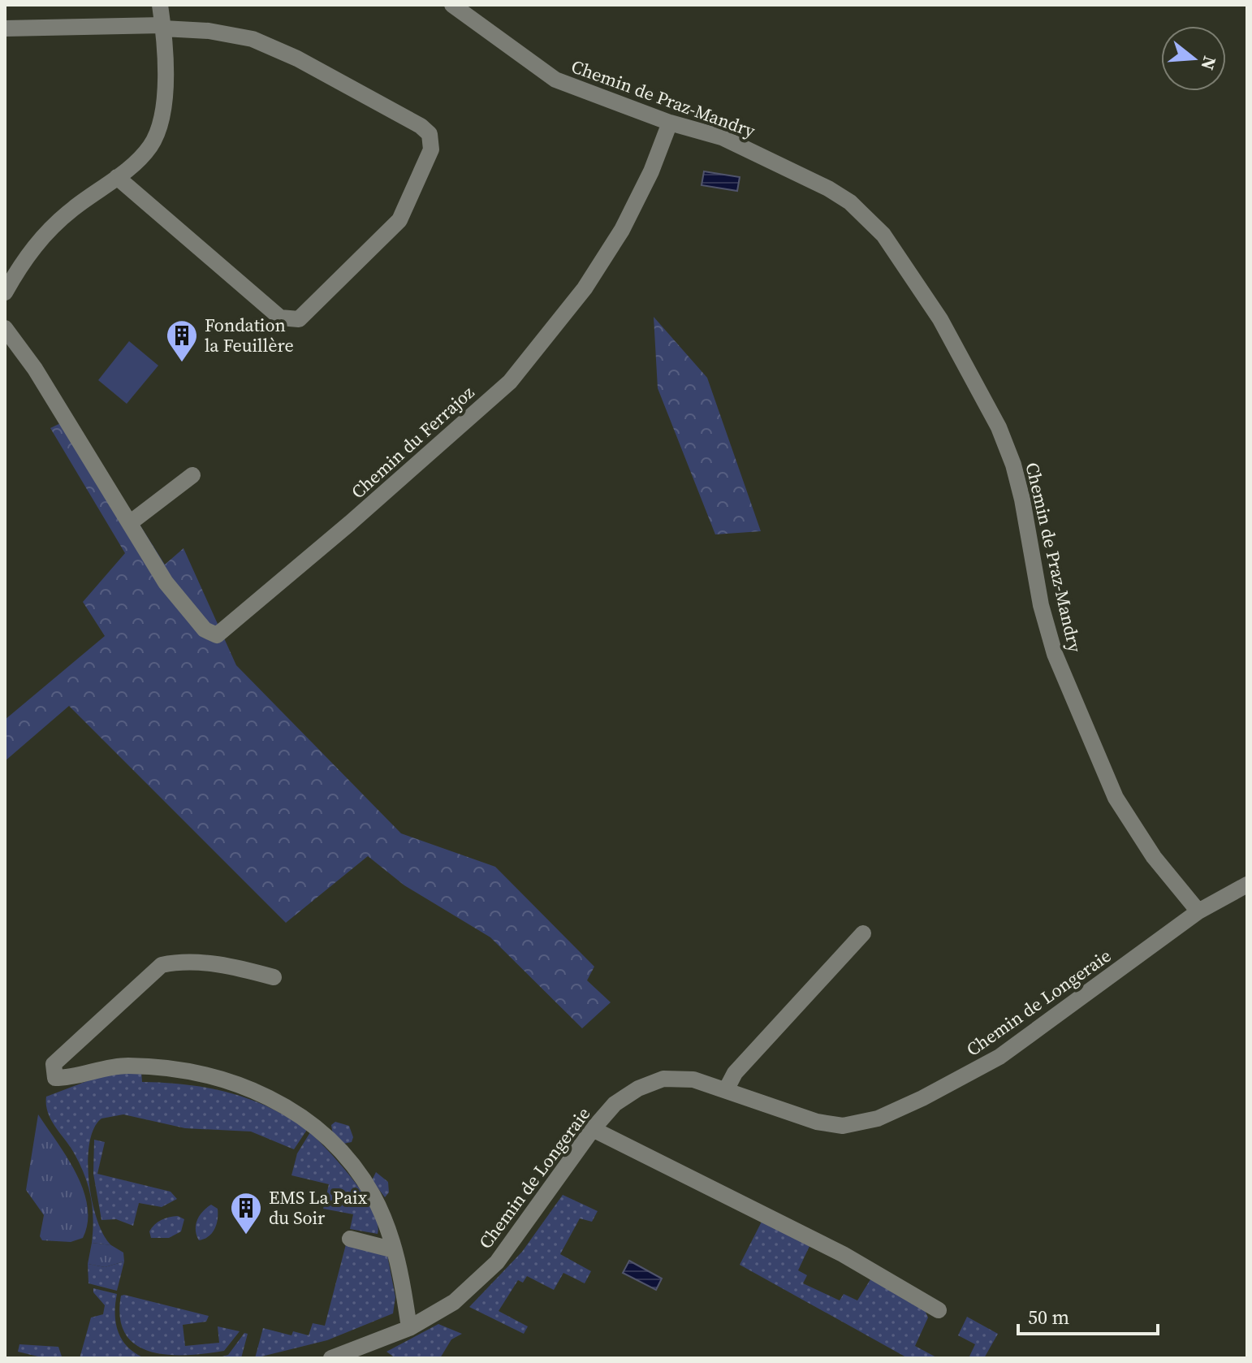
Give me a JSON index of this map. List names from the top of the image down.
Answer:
{
  "streets": {
    "street": ["Chemin de Praz-Mandry", "Chemin du Ferrajoz", "Chemin de Longeraie"]
  },
  "crossings": [
    ["Chemin de Praz-Mandry", "Chemin du Ferrajoz"],
    ["Chemin de Praz-Mandry", "Chemin de Longeraie"]
  ],
  "places": {
    "building": ["Fondation la Feuillère", "EMS La Paix du Soir"]
  },
  "scale_bar": "50 m",
  "north": "right"
}
